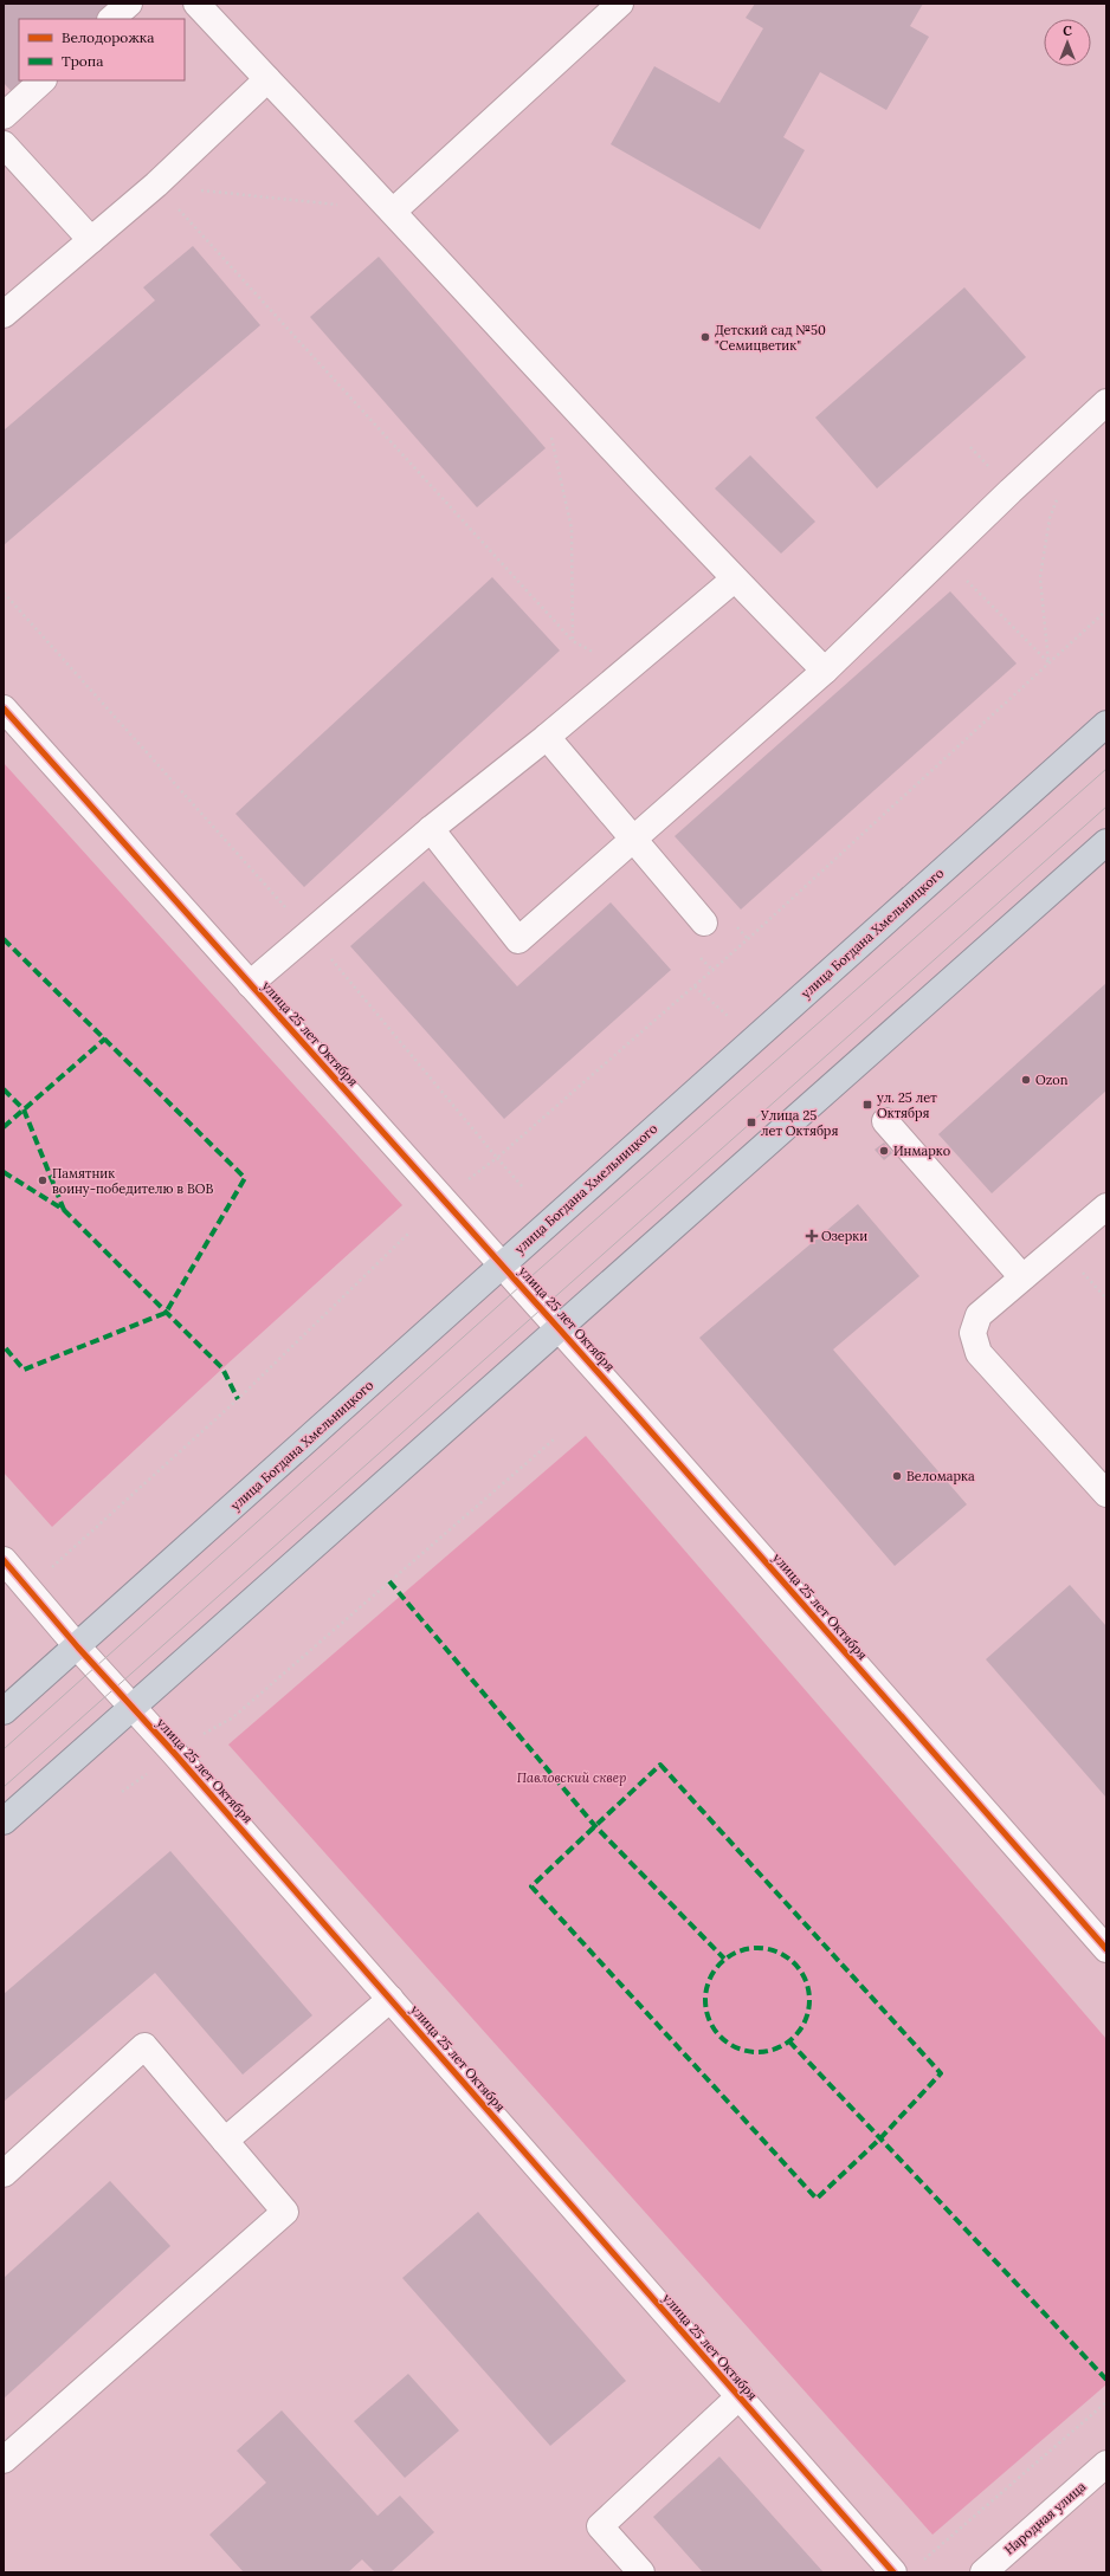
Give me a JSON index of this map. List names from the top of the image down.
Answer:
{
  "streets": {
    "highway": ["улица Богдана Хмельницкого"],
    "street": ["улица 25 лет Октября", "Народная улица"]
  },
  "crossings": [
    ["улица Богдана Хмельницкого", "улица 25 лет Октября"]
  ],
  "parks": ["Павловский сквер"],
  "places": {
    "other": [
      "Детский сад №50 \"Семицветик\"",
      "Ozon",
      "Инмарко",
      "Памятник воину-победителю в ВОВ",
      "Веломарка"
    ],
    "transit": ["ул. 25 лет Октября", "Улица 25 лет Октября"],
    "health": ["Озерки"]
  },
  "legend": ["Велодорожка", "Тропа"],
  "north": "top"
}
